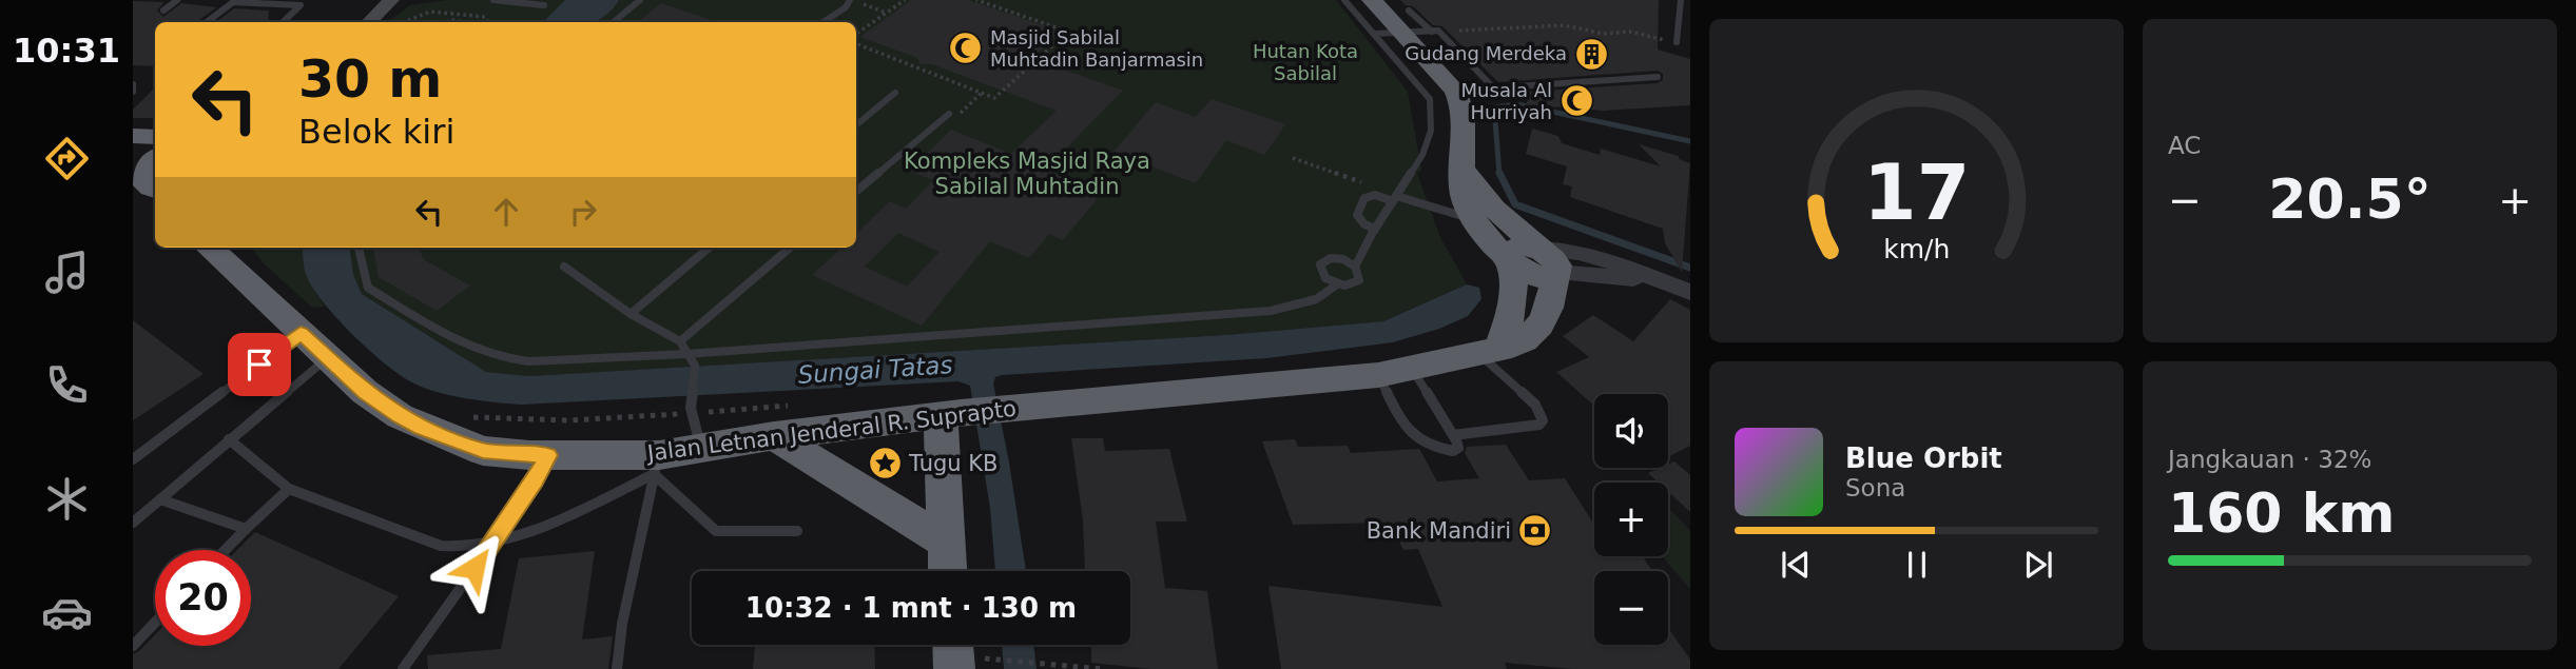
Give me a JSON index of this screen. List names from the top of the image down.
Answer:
{
  "streets": {
    "highway": ["Jalan Letnan Jenderal R. Suprapto"]
  },
  "water": ["Sungai Tatas"],
  "parks": ["Hutan Kota Sabilal", "Kompleks Masjid Raya Sabilal Muhtadin"],
  "places": {
    "mosque": ["Masjid Sabilal Muhtadin Banjarmasin", "Musala Al Hurriyah"],
    "building": ["Gudang Merdeka"],
    "place": ["Tugu KB"],
    "bank": ["Bank Mandiri"]
  },
  "page": {
    "tabs": "10:31",
    "tile": [
      "AC",
      ["Jangkauan · 32%", "160 km"]
    ],
    "turn": ["30 m", "Belok kiri"],
    "heat": ["−", "20.5°", "+"],
    "map_buttons": ["+", "−"],
    "song": ["Blue Orbit", "Sona"],
    "limit": "20",
    "trip": "10:32 · 1 mnt · 130 m",
    "gauge": ["17", "km/h"]
  }
}
